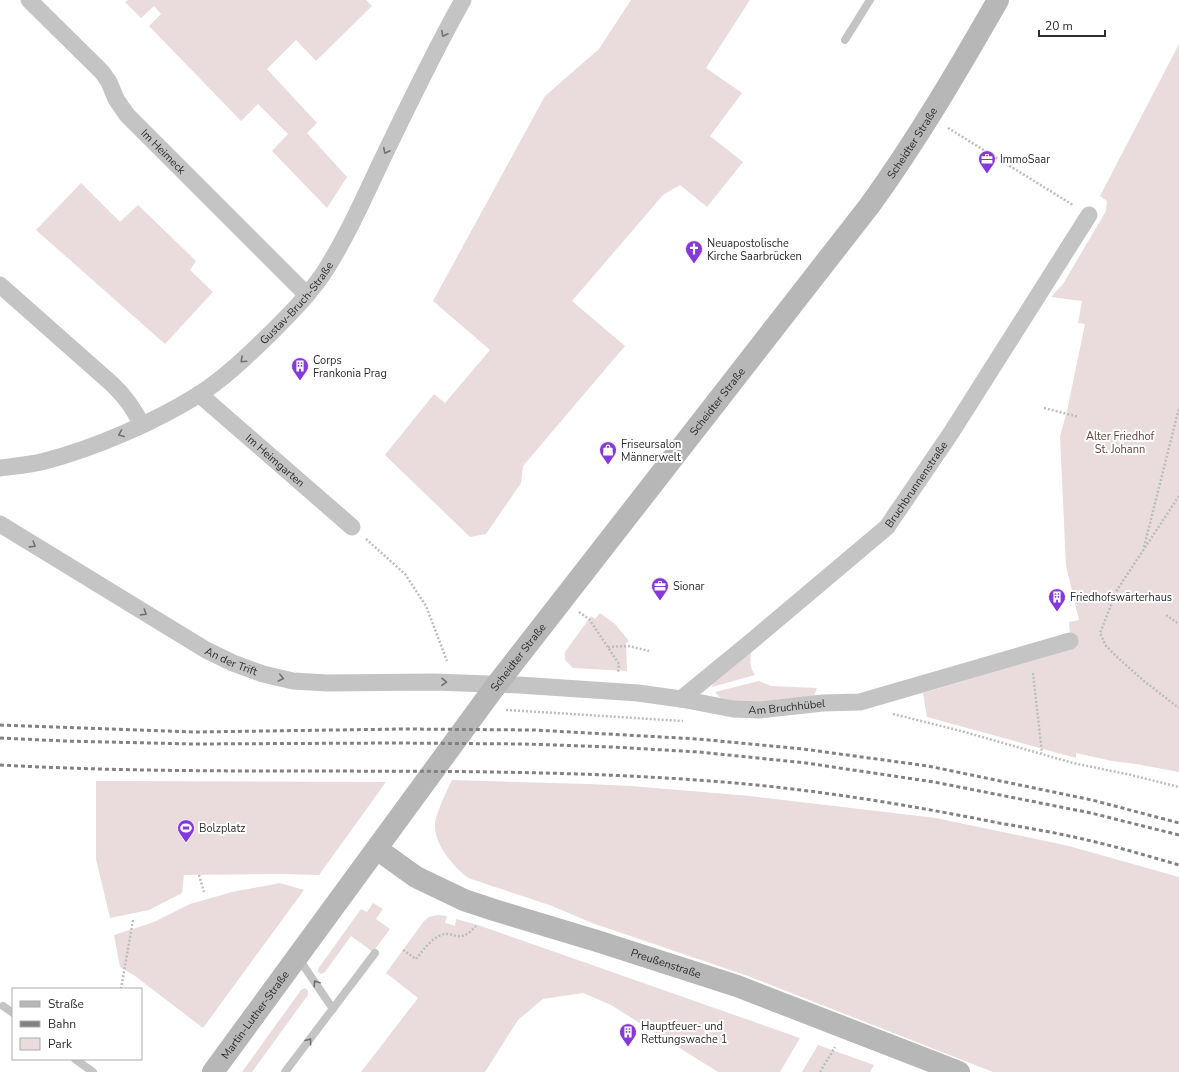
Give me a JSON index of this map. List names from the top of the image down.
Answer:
{
  "streets": {
    "main road": ["Scheidter Straße", "Preußenstraße", "Martin-Luther-Straße"],
    "street": [
      "Im Heimeck",
      "Gustav-Bruch-Straße",
      "Im Heimgarten",
      "Bruchbrunnenstraße",
      "An der Trift",
      "Am Bruchhübel"
    ]
  },
  "crossings": [
    ["Scheidter Straße", "An der Trift"],
    ["Scheidter Straße", "Am Bruchhübel"],
    ["Scheidter Straße", "Preußenstraße"],
    ["Scheidter Straße", "Martin-Luther-Straße"],
    ["Im Heimeck", "Gustav-Bruch-Straße"],
    ["Gustav-Bruch-Straße", "Im Heimgarten"],
    ["Bruchbrunnenstraße", "Am Bruchhübel"],
    ["An der Trift", "Am Bruchhübel"],
    ["Preußenstraße", "Martin-Luther-Straße"]
  ],
  "one_way": ["Gustav-Bruch-Straße", "An der Trift"],
  "parks": ["Alter Friedhof St. Johann"],
  "places": {
    "office": ["ImmoSaar", "Sionar"],
    "church": ["Neuapostolische Kirche Saarbrücken"],
    "building": ["Corps Frankonia Prag", "Friedhofswärterhaus", "Hauptfeuer- und Rettungswache 1"],
    "shop": ["Friseursalon Männerwelt"],
    "sports": ["Bolzplatz"]
  },
  "legend": ["Straße", "Bahn", "Park"],
  "scale_bar": "20 m"
}
